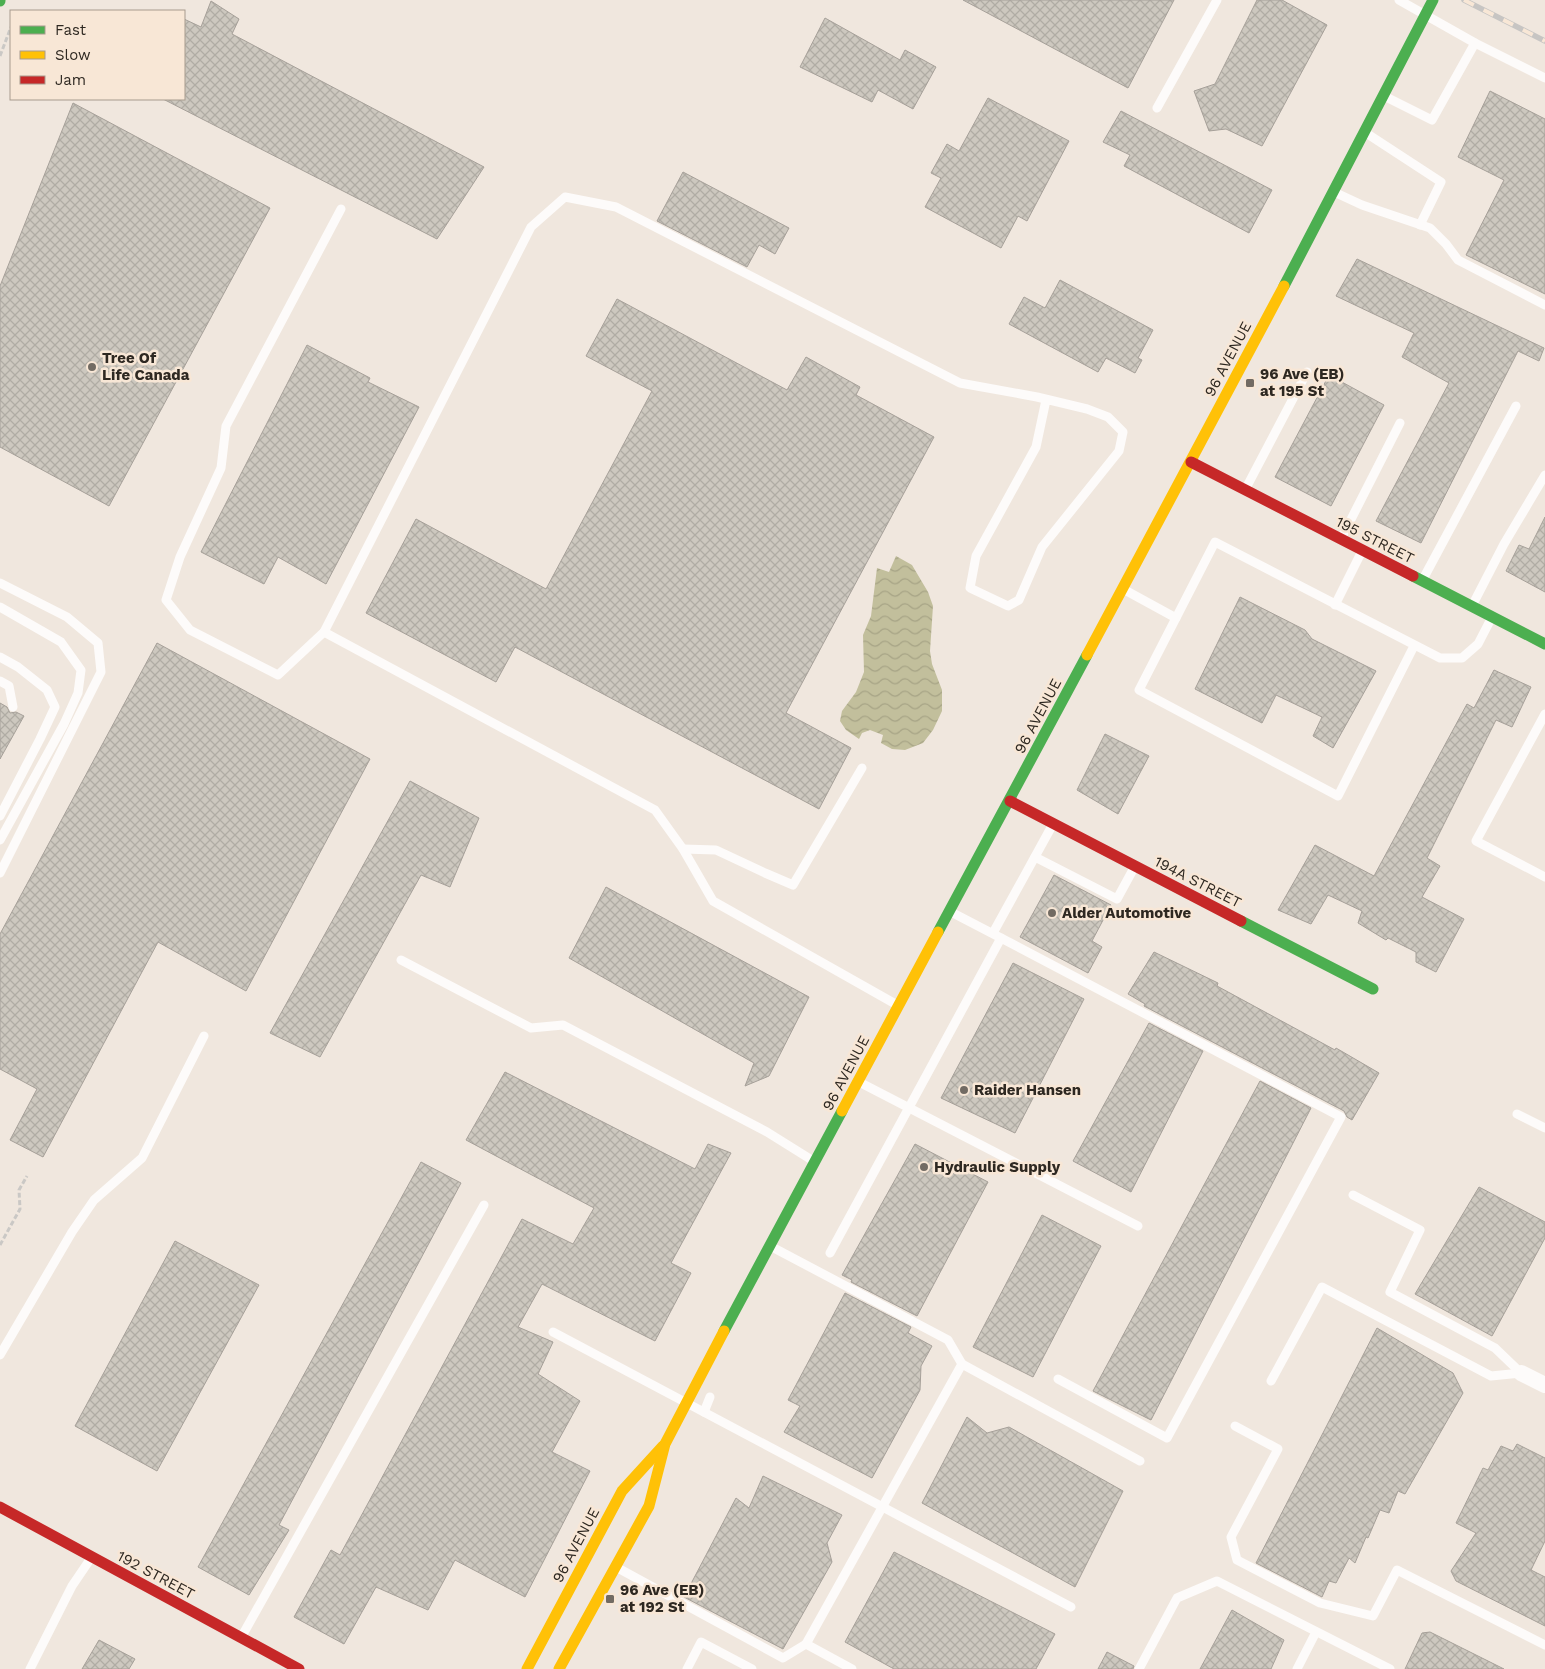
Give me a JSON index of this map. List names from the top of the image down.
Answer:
{
  "streets": {
    "main road": [
      "96 AVENUE",
      "195 STREET",
      "194A STREET",
      "192 STREET"
    ]
  },
  "crossings": [
    ["96 AVENUE", "195 STREET"],
    ["96 AVENUE", "194A STREET"]
  ],
  "places": {
    "other": [
      "Tree Of Life Canada",
      "Alder Automotive",
      "Raider Hansen",
      "Hydraulic Supply"
    ],
    "transit": ["96 Ave (EB) at 195 St", "96 Ave (EB) at 192 St"]
  },
  "legend": ["Fast", "Slow", "Jam"]
}
